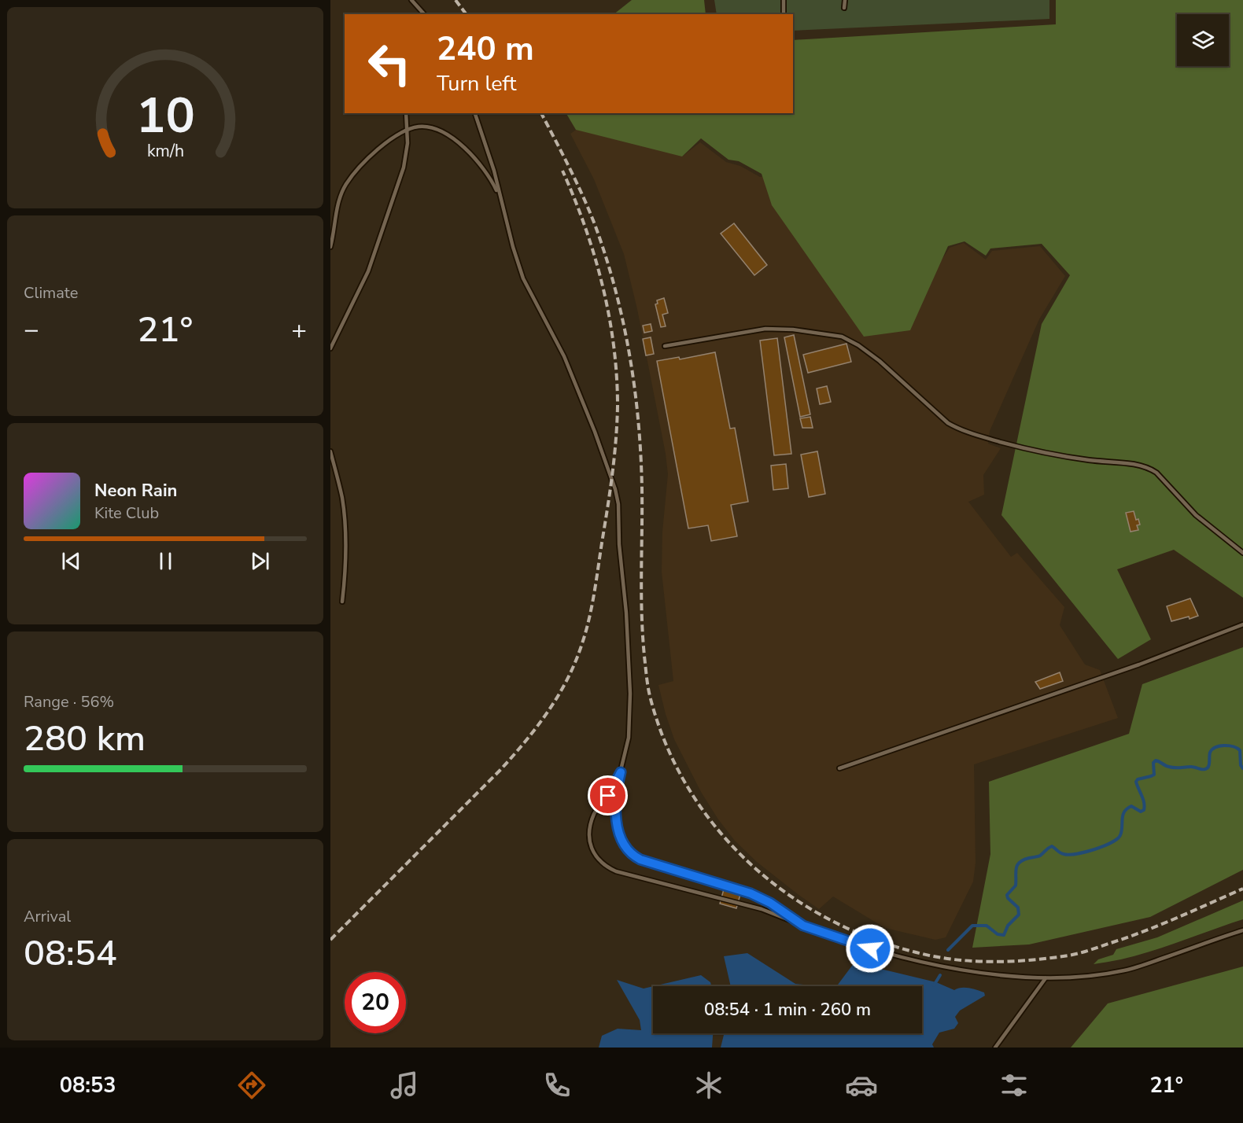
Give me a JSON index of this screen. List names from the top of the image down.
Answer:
{
  "page": {
    "turn": ["240 m", "Turn left"],
    "tile": [
      "Climate",
      ["Range · 56%", "280 km"],
      ["Arrival", "08:54"]
    ],
    "heat": ["−", "21°", "+"],
    "song": ["Neon Rain", "Kite Club"],
    "limit": "20",
    "trip": "08:54 · 1 min · 260 m",
    "tabs": ["08:53", "21°"],
    "gauge": ["10", "km/h"]
  }
}
